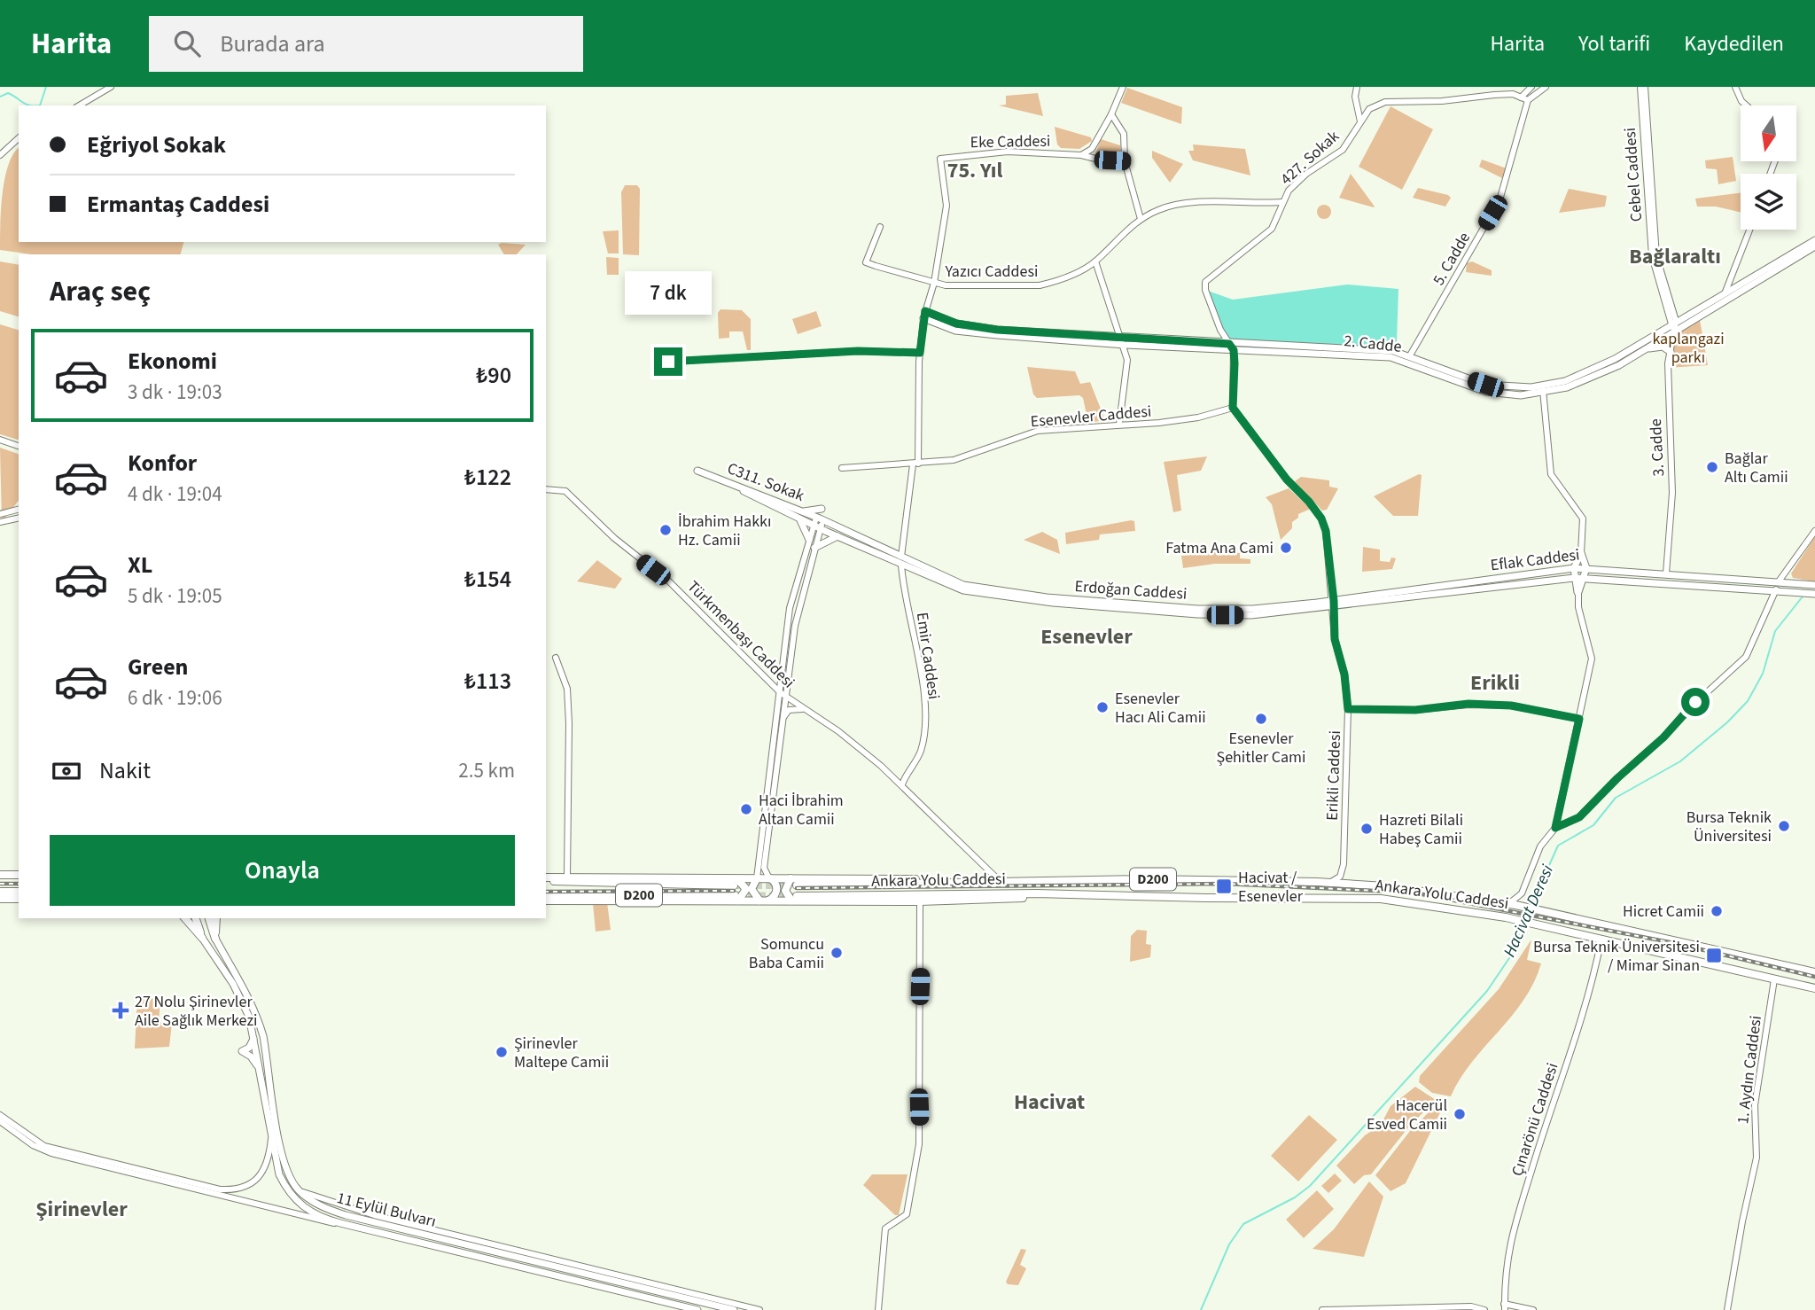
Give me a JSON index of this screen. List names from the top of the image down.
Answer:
{
  "streets": {
    "highway": ["D200", "Ankara Yolu Caddesi"],
    "main road": [
      "Eke Caddesi",
      "427. Sokak",
      "Cebel Caddesi",
      "5. Cadde",
      "Yazıcı Caddesi",
      "2. Cadde",
      "Esenevler Caddesi",
      "3. Cadde",
      "C311. Sokak",
      "Eflak Caddesi",
      "Erdoğan Caddesi",
      "Türkmenbaşı Caddesi",
      "Emir Caddesi",
      "Erikli Caddesi",
      "1. Aydın Caddesi",
      "Çınarönü Caddesi",
      "11 Eylül Bulvarı"
    ]
  },
  "crossings": [
    ["Eke Caddesi", "Emir Caddesi"],
    ["427. Sokak", "5. Cadde"],
    ["427. Sokak", "Yazıcı Caddesi"],
    ["427. Sokak", "2. Cadde"],
    ["Cebel Caddesi", "2. Cadde"],
    ["Cebel Caddesi", "3. Cadde"],
    ["5. Cadde", "2. Cadde"],
    ["Yazıcı Caddesi", "Emir Caddesi"],
    ["2. Cadde", "3. Cadde"],
    ["2. Cadde", "Emir Caddesi"],
    ["Esenevler Caddesi", "Emir Caddesi"],
    ["Esenevler Caddesi", "Erikli Caddesi"],
    ["3. Cadde", "Eflak Caddesi"],
    ["C311. Sokak", "Erdoğan Caddesi"],
    ["C311. Sokak", "Emir Caddesi"],
    ["Eflak Caddesi", "Erdoğan Caddesi"],
    ["Eflak Caddesi", "Erikli Caddesi"],
    ["Erdoğan Caddesi", "Emir Caddesi"],
    ["Erdoğan Caddesi", "Erikli Caddesi"],
    ["Türkmenbaşı Caddesi", "Emir Caddesi"],
    ["Türkmenbaşı Caddesi", "Ankara Yolu Caddesi"],
    ["Ankara Yolu Caddesi", "1. Aydın Caddesi"],
    ["Ankara Yolu Caddesi", "Çınarönü Caddesi"]
  ],
  "districts": [
    "75. Yıl",
    "Bağlaraltı",
    "Esenevler",
    "Erikli",
    "Hacivat",
    "Şirinevler"
  ],
  "water": ["Hacivat Deresi"],
  "parks": ["kaplangazi parkı"],
  "places": {
    "other": [
      "Bağlar Altı Camii",
      "İbrahim Hakkı Hz. Camii",
      "Fatma Ana Cami",
      "Esenevler Hacı Ali Camii",
      "Esenevler Şehitler Cami",
      "Haci İbrahim Altan Camii",
      "Bursa Teknik Üniversitesi",
      "Hazreti Bilali Habeş Camii",
      "Hicret Camii",
      "Somuncu Baba Camii",
      "Şirinevler Maltepe Camii",
      "Hacerül Esved Camii"
    ],
    "transit": ["Hacivat / Esenevler", "Bursa Teknik Üniversitesi / Mimar Sinan"],
    "health": ["27 Nolu Şirinevler Aile Sağlık Merkezi"]
  },
  "north": "bottom",
  "page": {
    "header": "Harita",
    "search": "Burada ara",
    "nav": ["Harita", "Yol tarifi", "Kaydedilen"],
    "banner": ["Eğriyol Sokak", "Ermantaş Caddesi"],
    "heading": "Araç seç",
    "bubble": "7 dk",
    "list": [
      {
        "name": "Ekonomi",
        "note": "3 dk · 19:03",
        "value": "₺90"
      },
      {
        "name": "Konfor",
        "note": "4 dk · 19:04",
        "value": "₺122"
      },
      {
        "name": "XL",
        "note": "5 dk · 19:05",
        "value": "₺154"
      },
      {
        "name": "Green",
        "note": "6 dk · 19:06",
        "value": "₺113"
      }
    ],
    "pay": ["Nakit", "2.5 km"],
    "buttons": "Onayla"
  }
}
